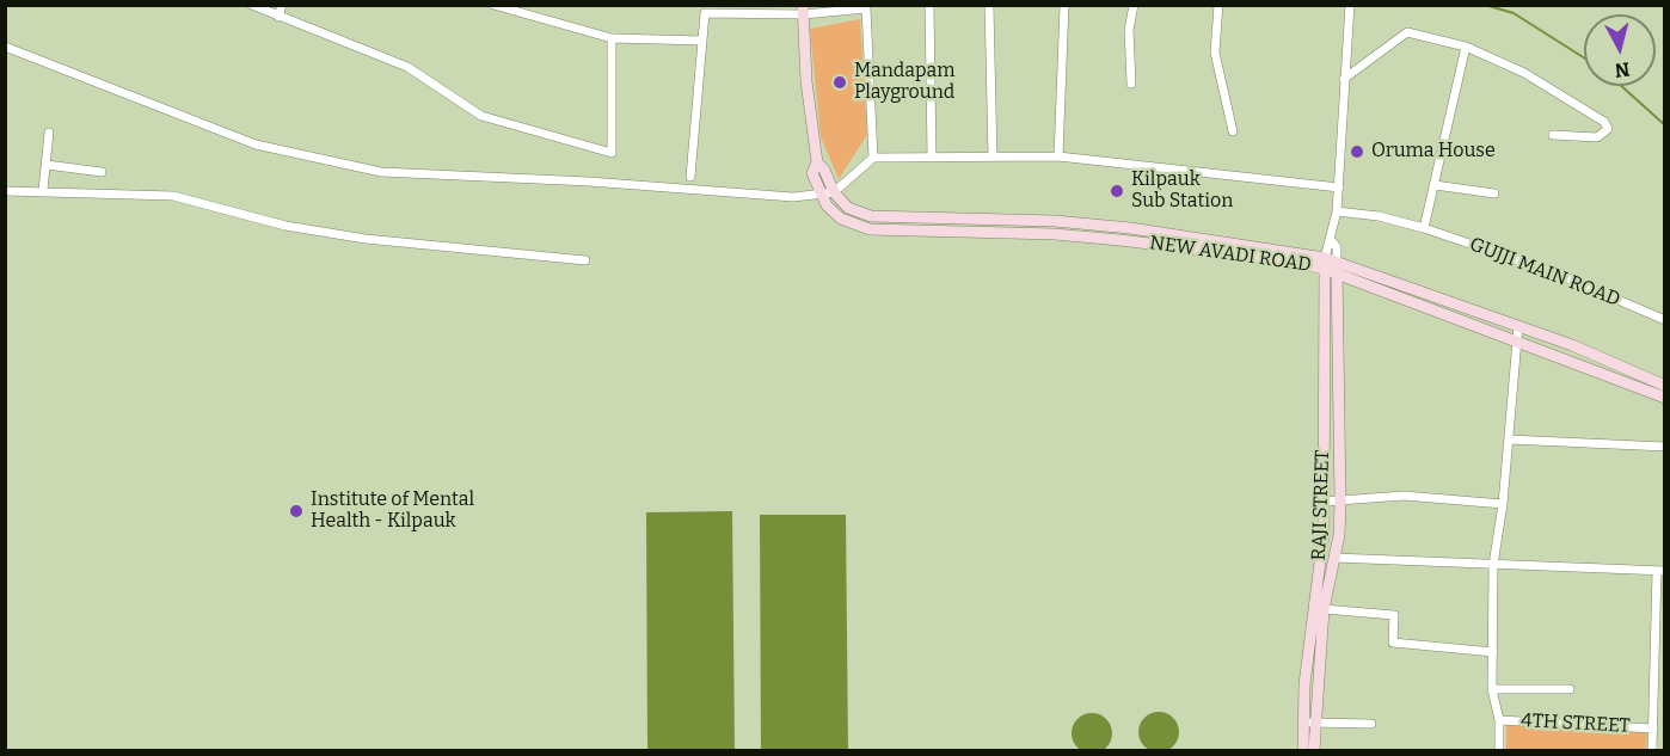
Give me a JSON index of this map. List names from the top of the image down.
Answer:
{
  "streets": {
    "main road": ["NEW AVADI ROAD", "RAJI STREET"],
    "street": ["GUJJI MAIN ROAD", "4TH STREET"]
  },
  "crossings": [
    ["NEW AVADI ROAD", "RAJI STREET"]
  ],
  "places": [
    "Mandapam Playground",
    "Oruma House",
    "Kilpauk Sub Station",
    "Institute of Mental Health - Kilpauk"
  ],
  "north": "bottom"
}
